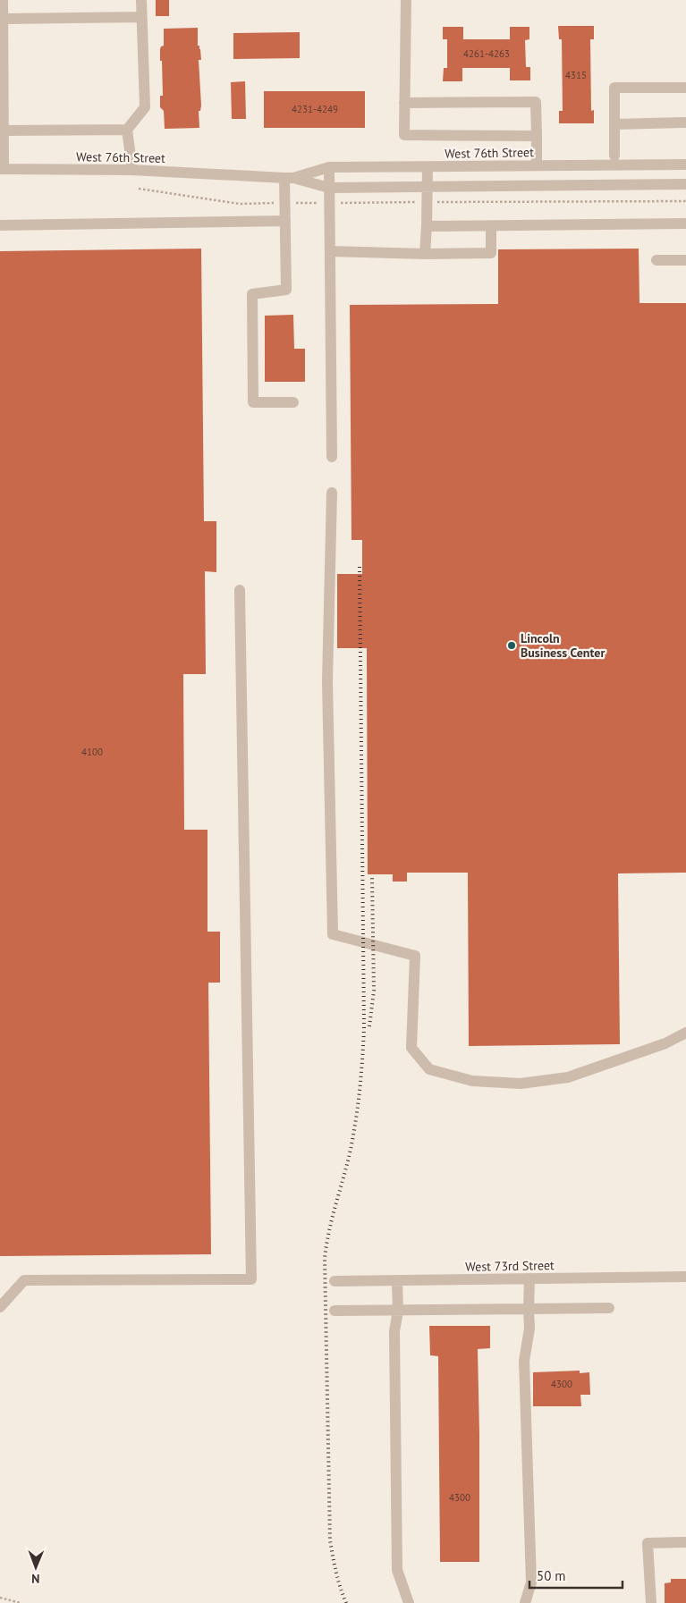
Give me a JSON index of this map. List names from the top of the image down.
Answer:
{
  "streets": {
    "street": ["West 76th Street", "West 73rd Street"]
  },
  "places": ["Lincoln Business Center"],
  "house_numbers": [
    "4261-4263",
    "4315",
    "4231-4249",
    "4100",
    "4300",
    "4300"
  ],
  "scale_bar": "50 m",
  "north": "bottom"
}
